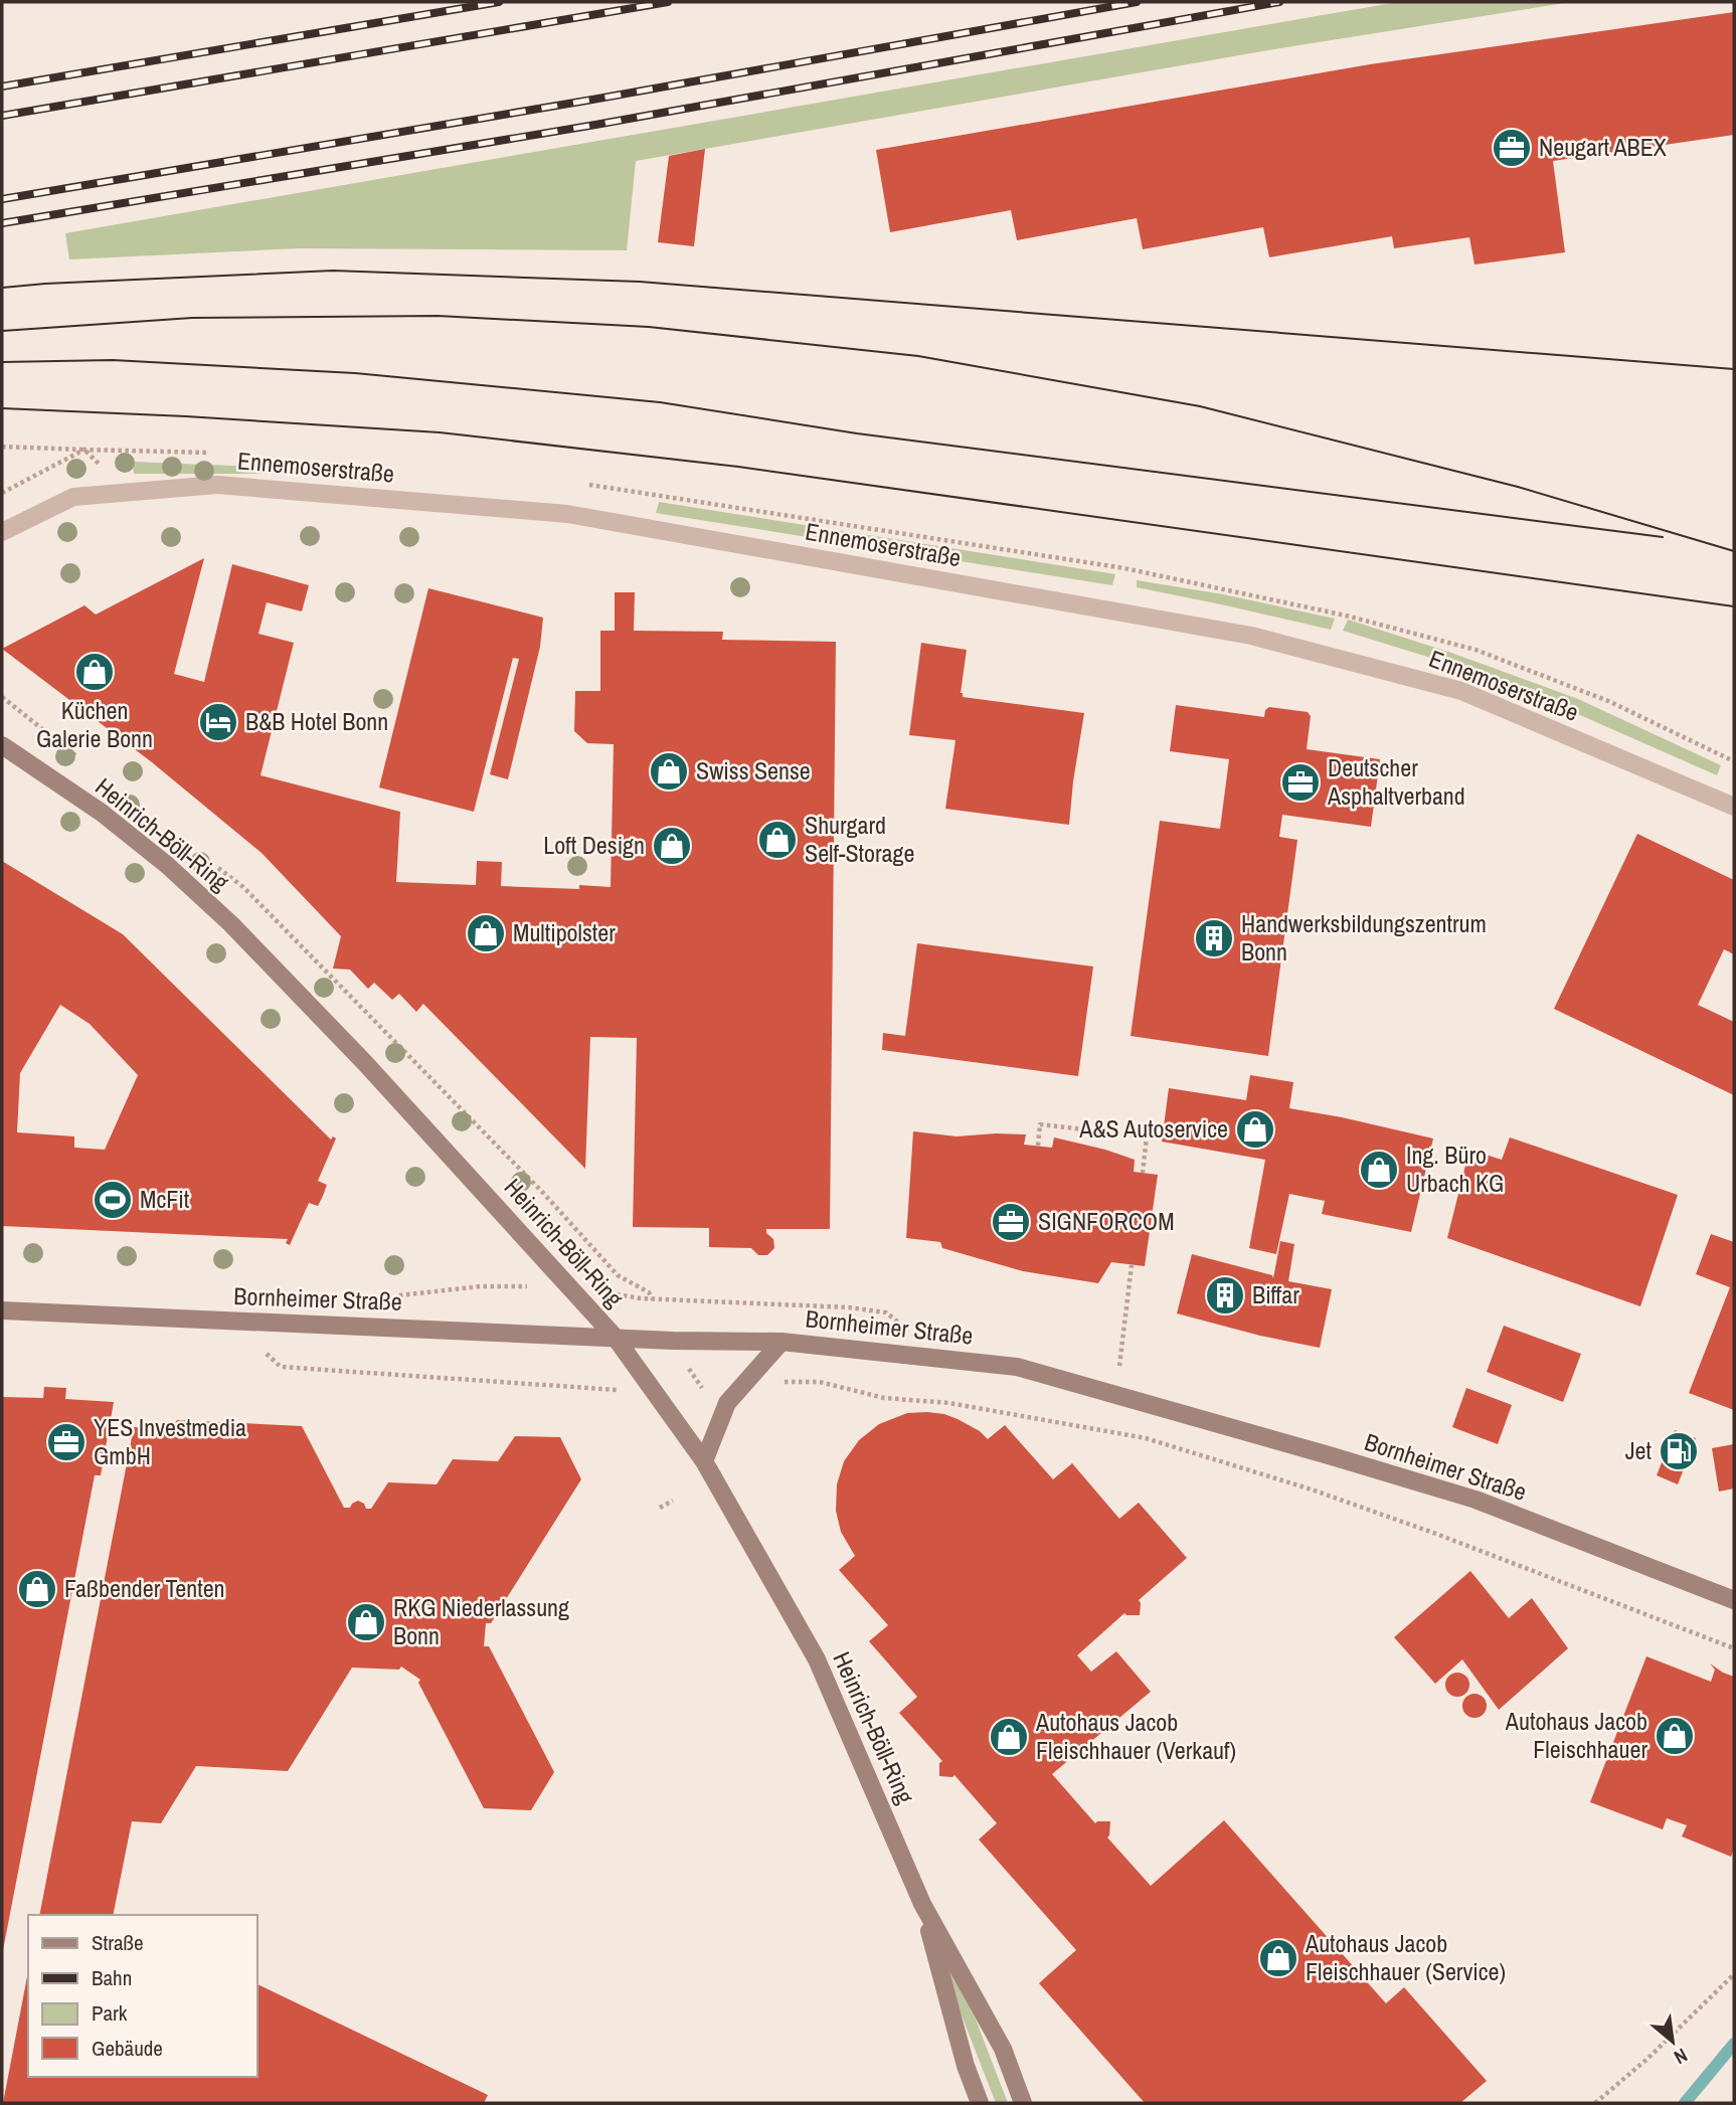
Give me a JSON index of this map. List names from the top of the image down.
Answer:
{
  "streets": {
    "main road": ["Heinrich-Böll-Ring", "Bornheimer Straße"],
    "street": ["Ennemoserstraße"]
  },
  "crossings": [
    ["Heinrich-Böll-Ring", "Bornheimer Straße"]
  ],
  "places": {
    "office": [
      "Neugart ABEX",
      "Deutscher Asphaltverband",
      "SIGNFORCOM",
      "YES Investmedia GmbH"
    ],
    "shop": [
      "Küchen Galerie Bonn",
      "Swiss Sense",
      "Shurgard Self-Storage",
      "Loft Design",
      "Multipolster",
      "A&S Autoservice",
      "Ing. Büro Urbach KG",
      "Faßbender Tenten",
      "RKG Niederlassung Bonn",
      "Autohaus Jacob Fleischhauer",
      "Autohaus Jacob Fleischhauer (Verkauf)",
      "Autohaus Jacob Fleischhauer (Service)"
    ],
    "hotel": ["B&B Hotel Bonn"],
    "building": ["Handwerksbildungszentrum Bonn", "Biffar"],
    "sports": ["McFit"],
    "fuel station": ["Jet"]
  },
  "legend": [
    "Straße",
    "Bahn",
    "Park",
    "Gebäude"
  ],
  "north": "bottom right"
}
